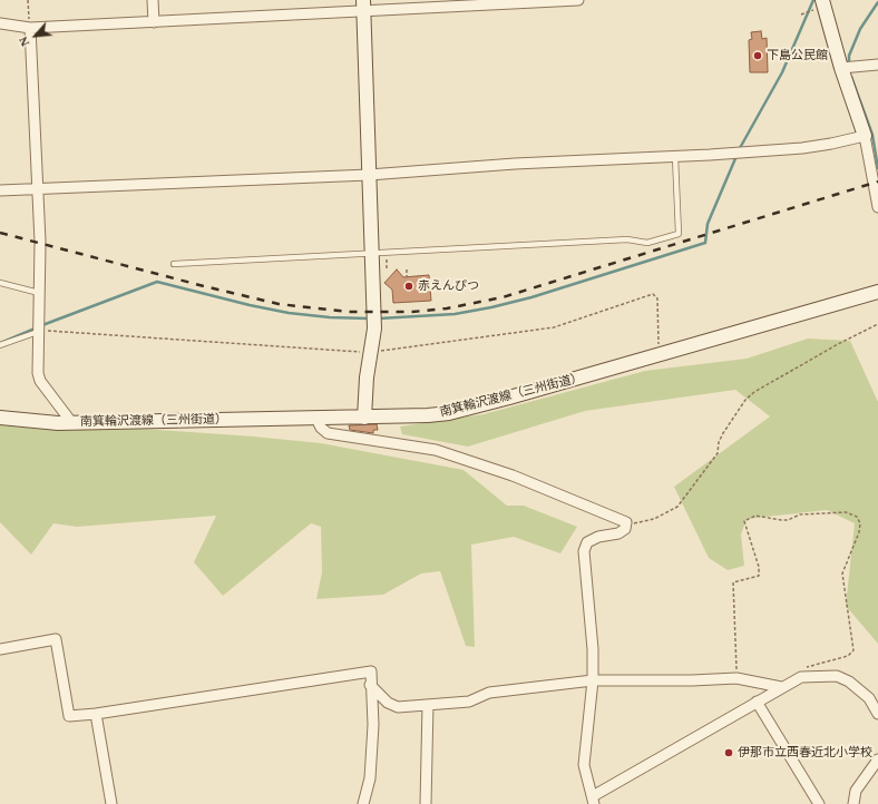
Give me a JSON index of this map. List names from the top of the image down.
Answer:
{
  "streets": {
    "main road": ["南箕輪沢渡線（三州街道）"]
  },
  "places": ["下島公民館", "赤えんぴつ", "伊那市立西春近北小学校"],
  "north": "bottom left"
}
